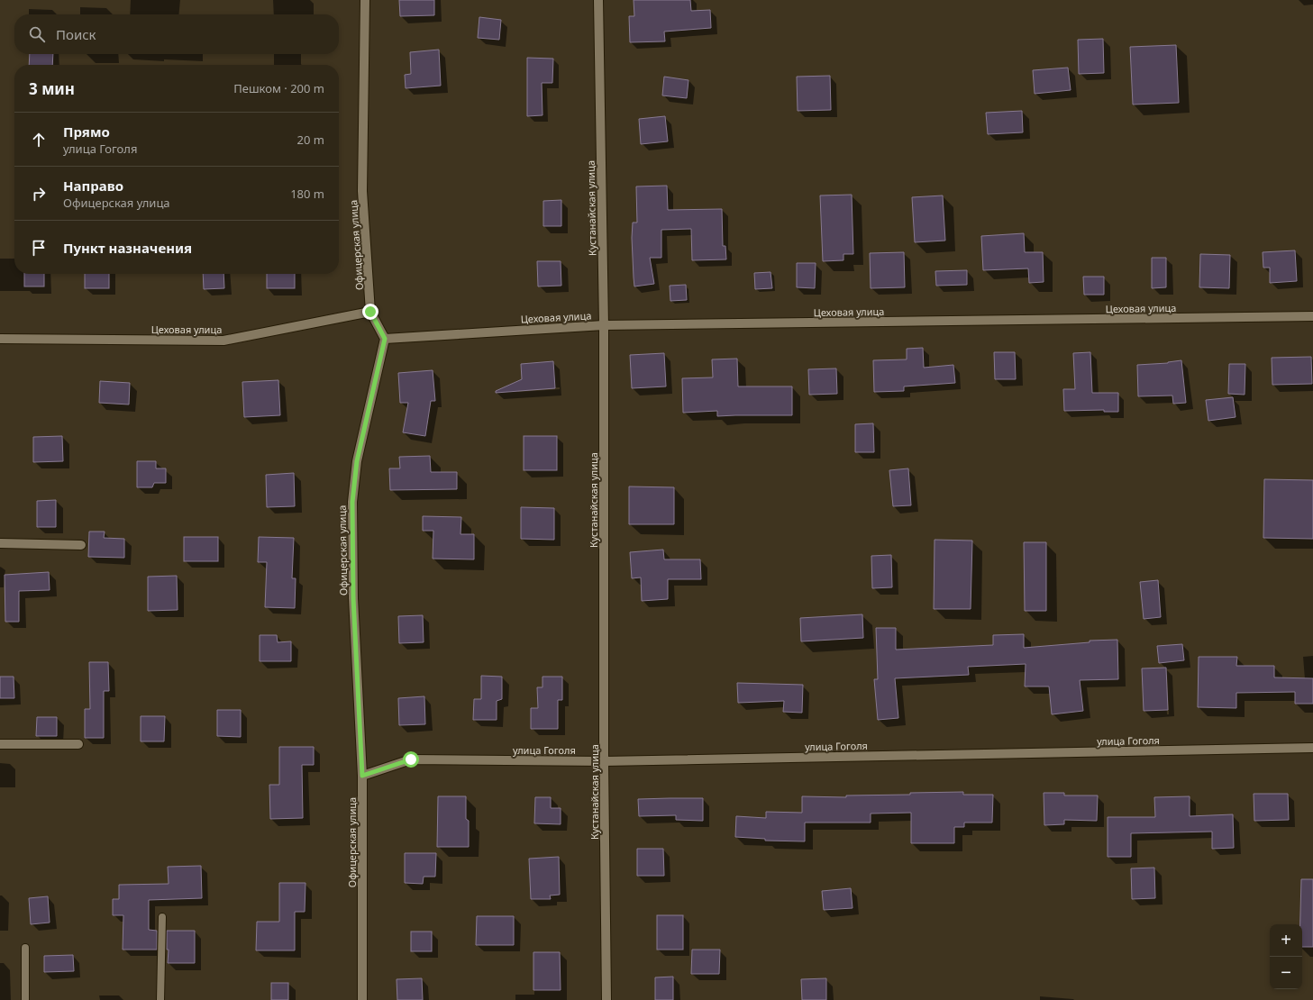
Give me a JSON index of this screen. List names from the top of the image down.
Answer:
{
  "streets": {
    "street": [
      "Кустанайская улица",
      "Офицерская улица",
      "Цеховая улица",
      "улица Гоголя"
    ]
  },
  "crossings": [
    ["Кустанайская улица", "Цеховая улица"],
    ["Кустанайская улица", "улица Гоголя"],
    ["Офицерская улица", "Цеховая улица"],
    ["Офицерская улица", "улица Гоголя"]
  ],
  "page": {
    "search": "Поиск",
    "heading": ["3 мин", "Пешком · 200 m"],
    "list": [
      ["Прямо", "улица Гоголя", "20 m"],
      ["Направо", "Офицерская улица", "180 m"],
      "Пункт назначения"
    ],
    "map_buttons": ["+", "−"]
  }
}
